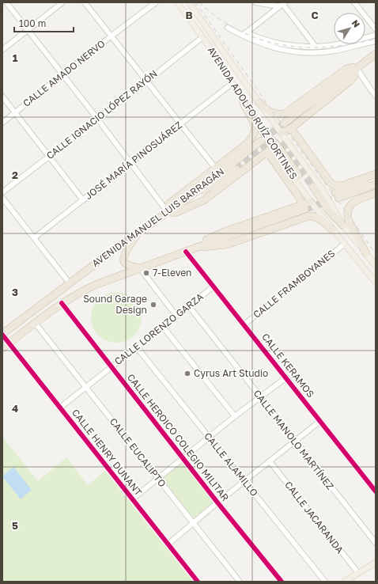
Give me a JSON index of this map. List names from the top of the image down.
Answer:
{
  "streets": {
    "highway": ["AVENIDA MANUEL LUIS BARRAGÁN"],
    "main road": ["AVENIDA ADOLFO RUÍZ CORTINES"],
    "street": [
      "CALLE AMADO NERVO",
      "CALLE IGNACIO LÓPEZ RAYÓN",
      "JOSÉ MARÍA PINOSUÁREZ",
      "CALLE FRAMBOYANES",
      "CALLE LORENZO GARZA",
      "CALLE KERAMOS",
      "CALLE HEROICO COLEGIO MILITAR",
      "CALLE MANOLO MARTÍNEZ",
      "CALLE HENRY DUNANT",
      "CALLE EUCALIPTO",
      "CALLE ALAMILLO",
      "CALLE JACARANDA"
    ]
  },
  "crossings": [
    ["AVENIDA ADOLFO RUÍZ CORTINES", "CALLE IGNACIO LÓPEZ RAYÓN"],
    ["AVENIDA ADOLFO RUÍZ CORTINES", "JOSÉ MARÍA PINOSUÁREZ"],
    ["AVENIDA ADOLFO RUÍZ CORTINES", "CALLE FRAMBOYANES"],
    ["AVENIDA MANUEL LUIS BARRAGÁN", "CALLE HENRY DUNANT"],
    ["CALLE FRAMBOYANES", "CALLE KERAMOS"],
    ["CALLE LORENZO GARZA", "CALLE KERAMOS"],
    ["CALLE LORENZO GARZA", "CALLE HEROICO COLEGIO MILITAR"],
    ["CALLE LORENZO GARZA", "CALLE MANOLO MARTÍNEZ"],
    ["CALLE LORENZO GARZA", "CALLE HENRY DUNANT"],
    ["CALLE LORENZO GARZA", "CALLE EUCALIPTO"],
    ["CALLE LORENZO GARZA", "CALLE ALAMILLO"]
  ],
  "places": ["7-Eleven", "Sound Garage Design", "Cyrus Art Studio"],
  "scale_bar": "100 m",
  "north": "top right",
  "grid": {
    "columns": ["B", "C"],
    "rows": [
      "1",
      "2",
      "3",
      "4",
      "5"
    ]
  }
}
